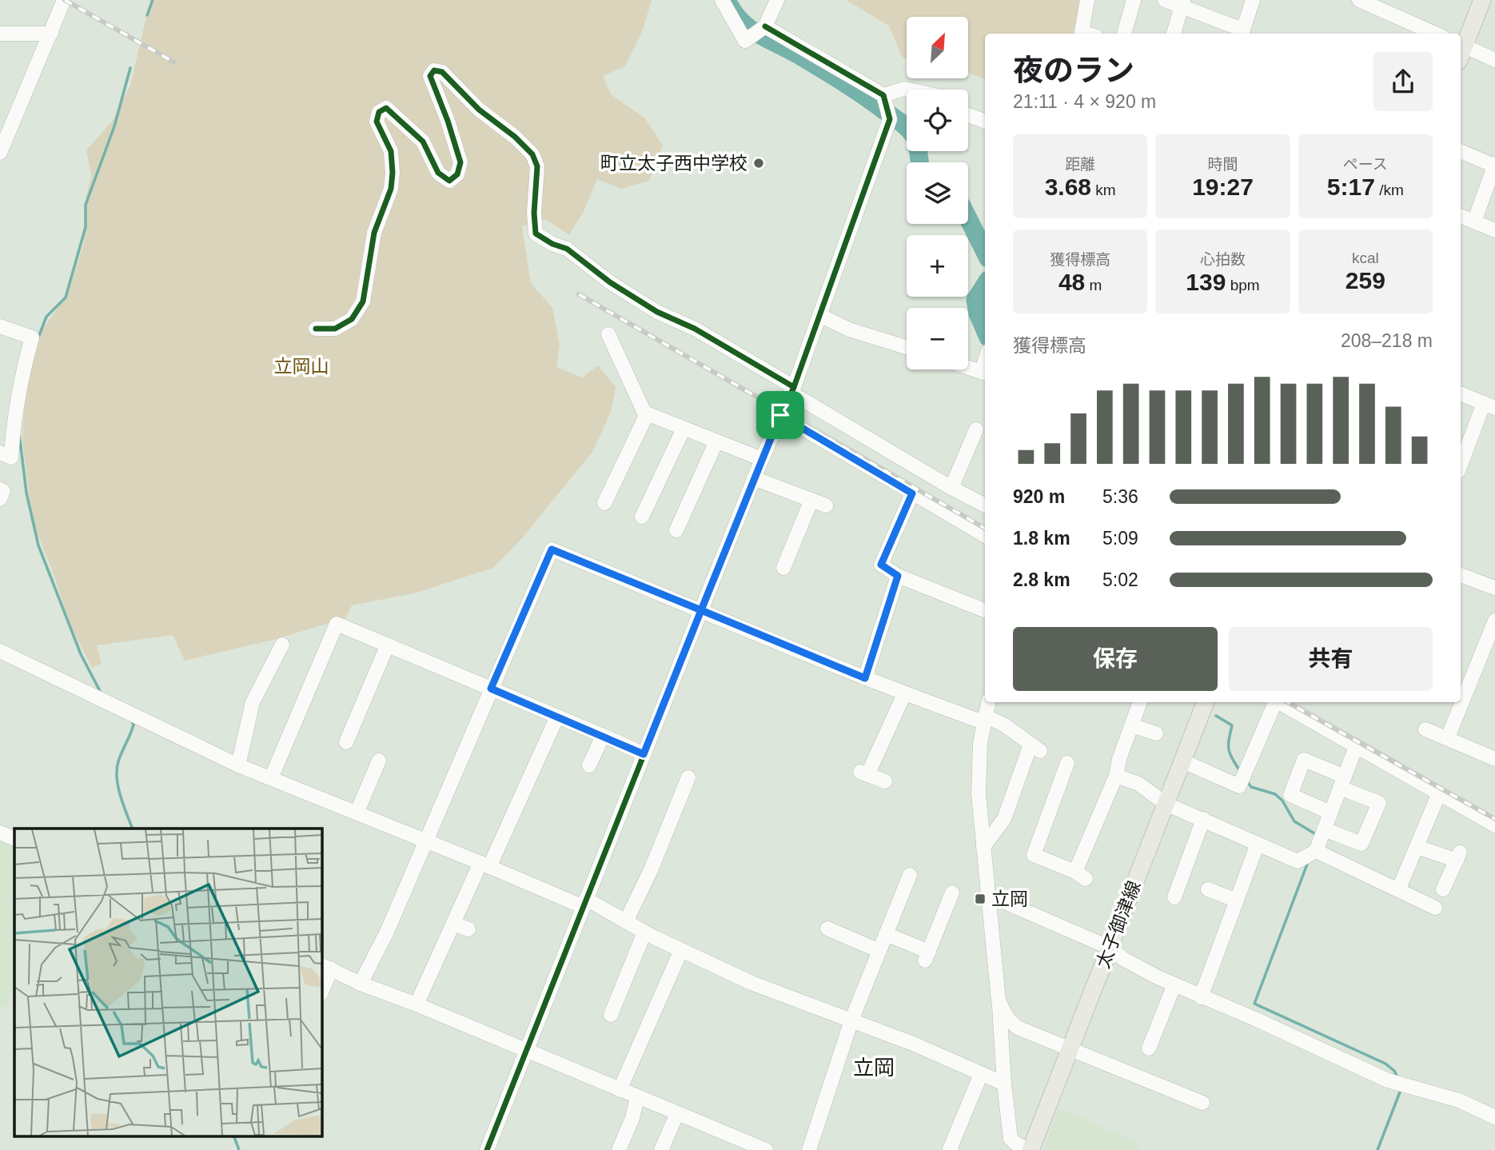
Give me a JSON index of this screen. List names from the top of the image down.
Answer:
{
  "streets": {
    "main road": ["太子御津線"]
  },
  "districts": ["立岡"],
  "parks": ["立岡山"],
  "places": {
    "other": ["町立太子西中学校"],
    "transit": ["立岡"]
  },
  "north": "top right",
  "page": {
    "map_buttons": ["+", "−"],
    "heading": ["夜のラン", "21:11 · 4 × 920 m"],
    "stats": [
      ["距離", "3.68 km"],
      ["時間", "19:27"],
      ["ペース", "5:17 /km"],
      ["獲得標高", "48 m"],
      ["心拍数", "139 bpm"],
      ["kcal", "259"]
    ],
    "chart": ["獲得標高", "208–218 m"],
    "list": [
      {
        "name": "920 m",
        "note": "5:36"
      },
      {
        "name": "1.8 km",
        "note": "5:09"
      },
      {
        "name": "2.8 km",
        "note": "5:02"
      }
    ],
    "buttons": ["保存", "共有"]
  }
}
